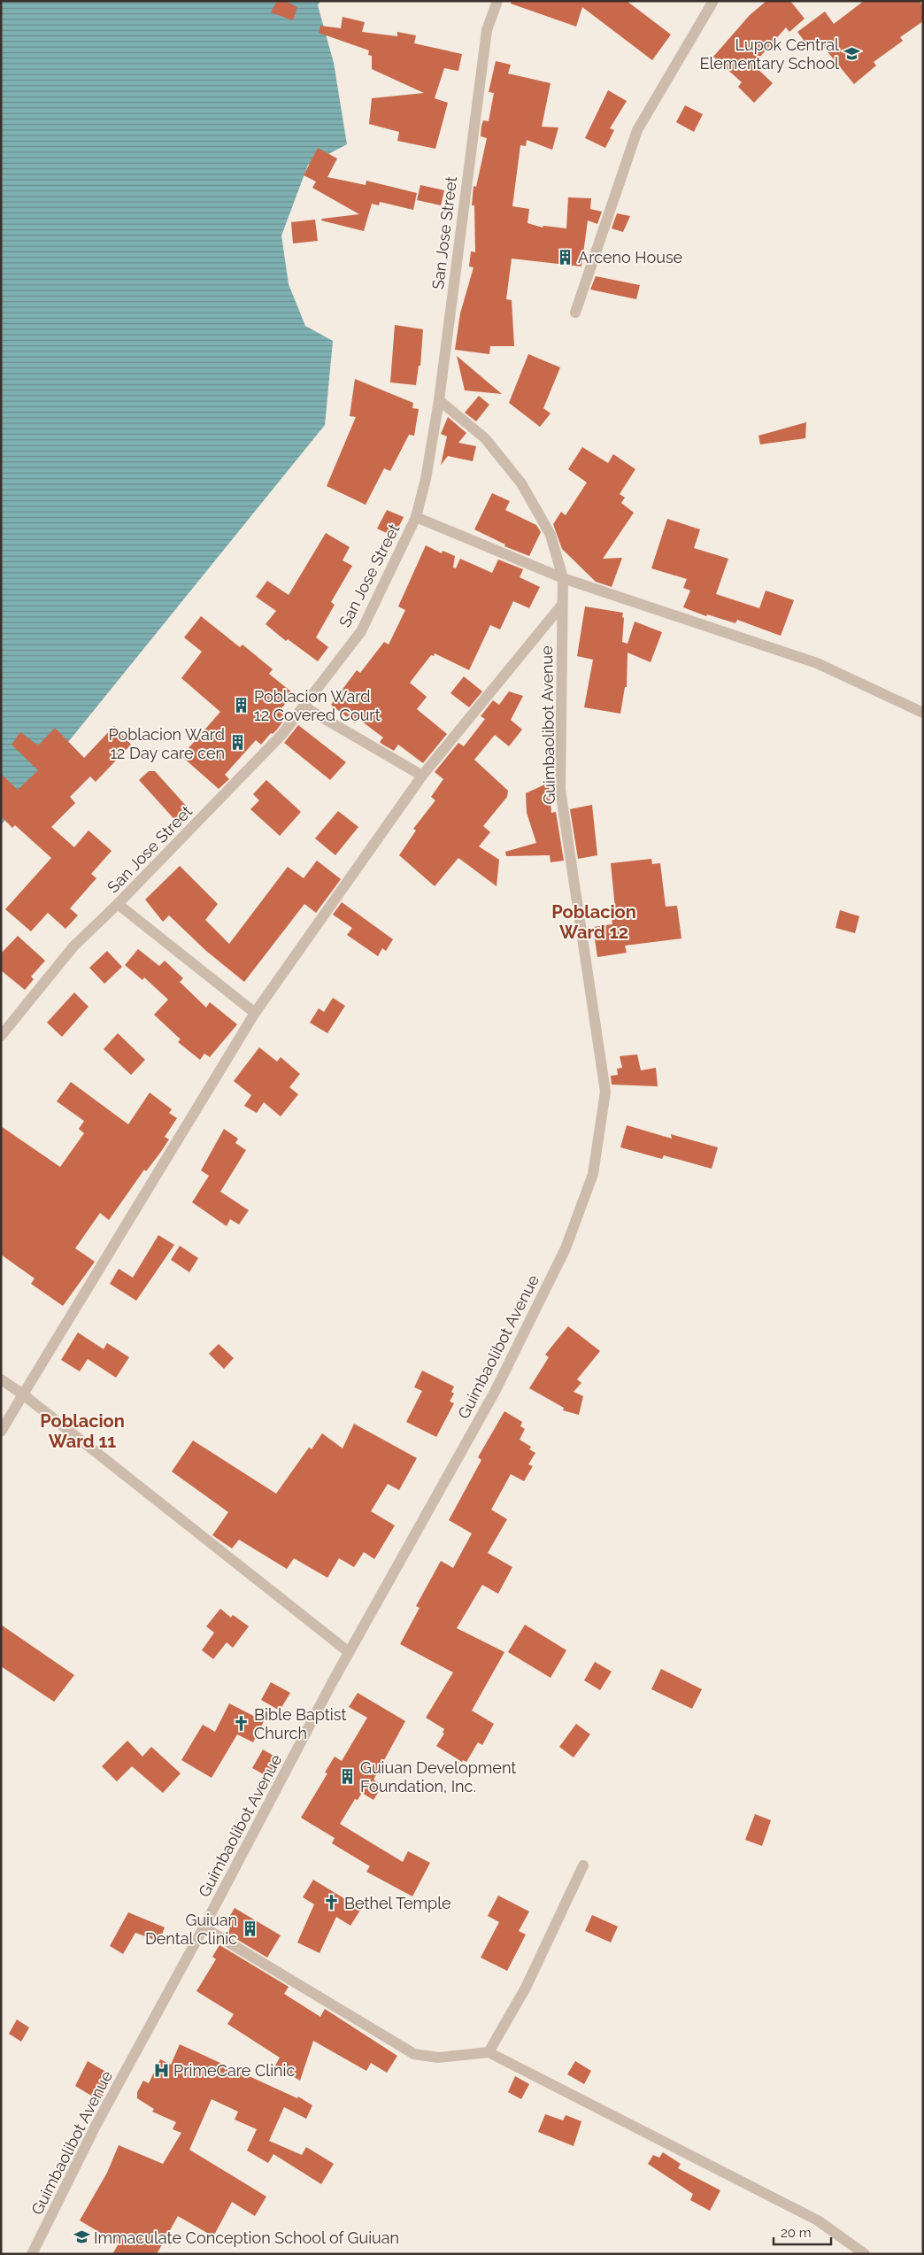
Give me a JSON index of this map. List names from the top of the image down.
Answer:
{
  "streets": {
    "street": ["San Jose Street", "Guimbaolibot Avenue"]
  },
  "crossings": [
    ["San Jose Street", "Guimbaolibot Avenue"]
  ],
  "districts": ["Poblacion Ward 12", "Poblacion Ward 11"],
  "places": {
    "school or university": ["Lupok Central Elementary School", "Immaculate Conception School of Guiuan"],
    "building": [
      "Arceno House",
      "Poblacion Ward 12 Covered Court",
      "Poblacion Ward 12 Day care cen",
      "Guiuan Development Foundation, Inc.",
      "Guiuan Dental Clinic"
    ],
    "church": ["Bible Baptist Church", "Bethel Temple"],
    "hospital": ["PrimeCare Clinic"]
  },
  "scale_bar": "20 m"
}
